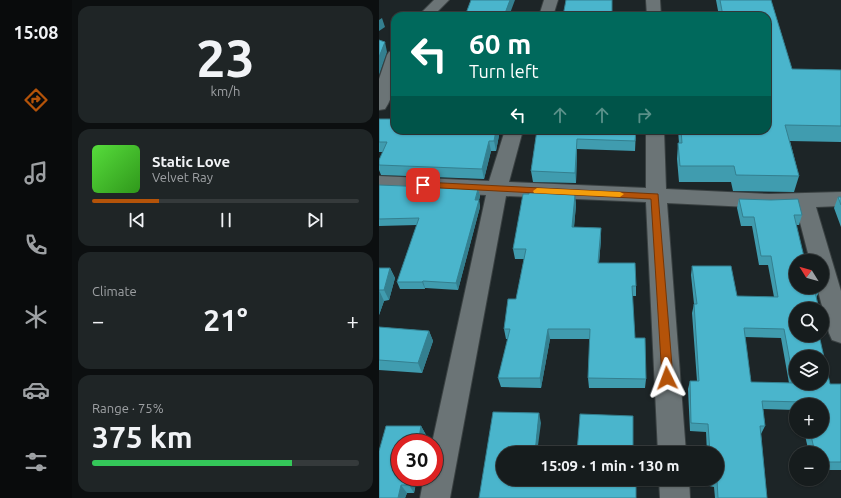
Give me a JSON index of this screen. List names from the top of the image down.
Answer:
{
  "north": "top left",
  "page": {
    "tabs": "15:08",
    "tile": [
      ["23", "km/h"],
      "Climate",
      ["Range · 75%", "375 km"]
    ],
    "turn": ["60 m", "Turn left"],
    "song": ["Static Love", "Velvet Ray"],
    "map_buttons": ["+", "−"],
    "heat": ["−", "21°", "+"],
    "limit": "30",
    "trip": "15:09 · 1 min · 130 m"
  }
}
